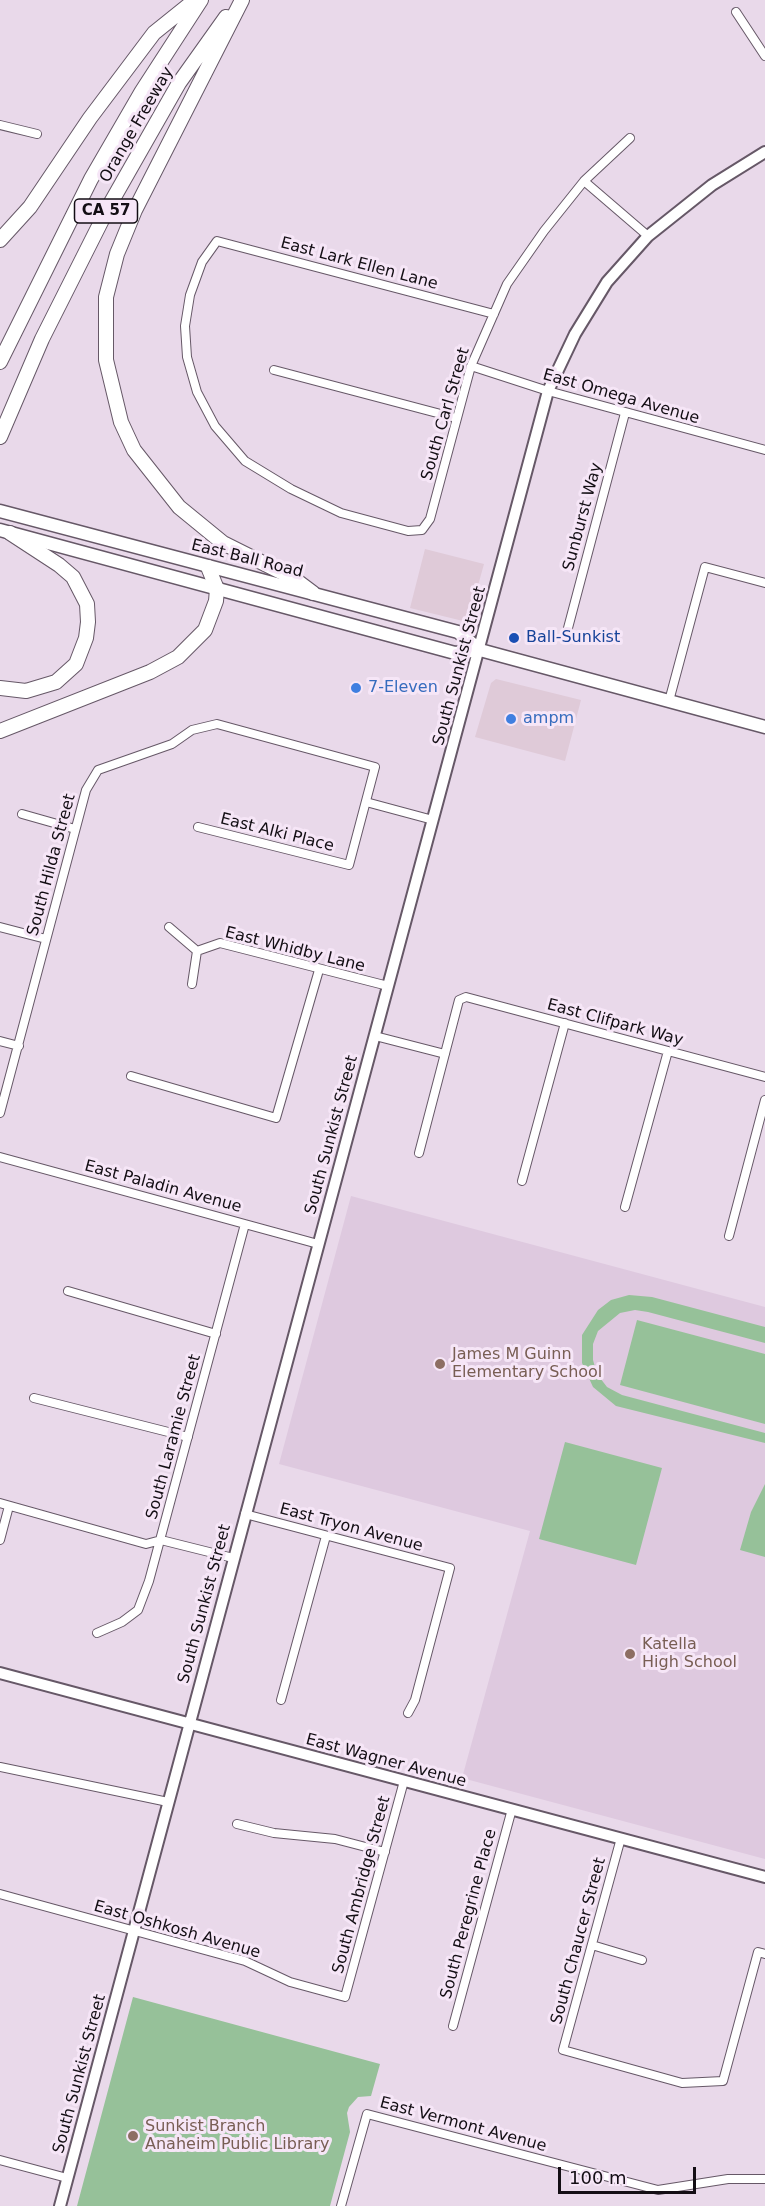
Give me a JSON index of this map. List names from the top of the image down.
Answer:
{
  "streets": {
    "highway": ["Orange Freeway", "CA 57"],
    "main road": ["East Ball Road"],
    "street": [
      "East Lark Ellen Lane",
      "East Omega Avenue",
      "South Carl Street",
      "Sunburst Way",
      "South Sunkist Street",
      "East Alki Place",
      "South Hilda Street",
      "East Whidby Lane",
      "East Clifpark Way",
      "East Paladin Avenue",
      "South Laramie Street",
      "East Tryon Avenue",
      "East Wagner Avenue",
      "South Ambridge Street",
      "South Peregrine Place",
      "East Oshkosh Avenue",
      "South Chaucer Street",
      "East Vermont Avenue"
    ]
  },
  "crossings": [
    ["East Lark Ellen Lane", "South Carl Street"],
    ["East Omega Avenue", "South Carl Street"],
    ["East Omega Avenue", "Sunburst Way"],
    ["East Omega Avenue", "South Sunkist Street"],
    ["East Ball Road", "South Sunkist Street"],
    ["South Sunkist Street", "East Whidby Lane"],
    ["South Sunkist Street", "East Paladin Avenue"],
    ["South Sunkist Street", "East Tryon Avenue"],
    ["South Sunkist Street", "East Wagner Avenue"],
    ["South Sunkist Street", "East Oshkosh Avenue"],
    ["East Alki Place", "South Hilda Street"],
    ["East Paladin Avenue", "South Laramie Street"],
    ["East Wagner Avenue", "South Ambridge Street"],
    ["East Wagner Avenue", "South Peregrine Place"],
    ["East Wagner Avenue", "South Chaucer Street"],
    ["South Ambridge Street", "East Oshkosh Avenue"]
  ],
  "places": [
    "Ball-Sunkist",
    "7-Eleven",
    "ampm",
    "James M Guinn Elementary School",
    "Katella High School",
    "Sunkist Branch Anaheim Public Library"
  ],
  "scale_bar": "100 m"
}
